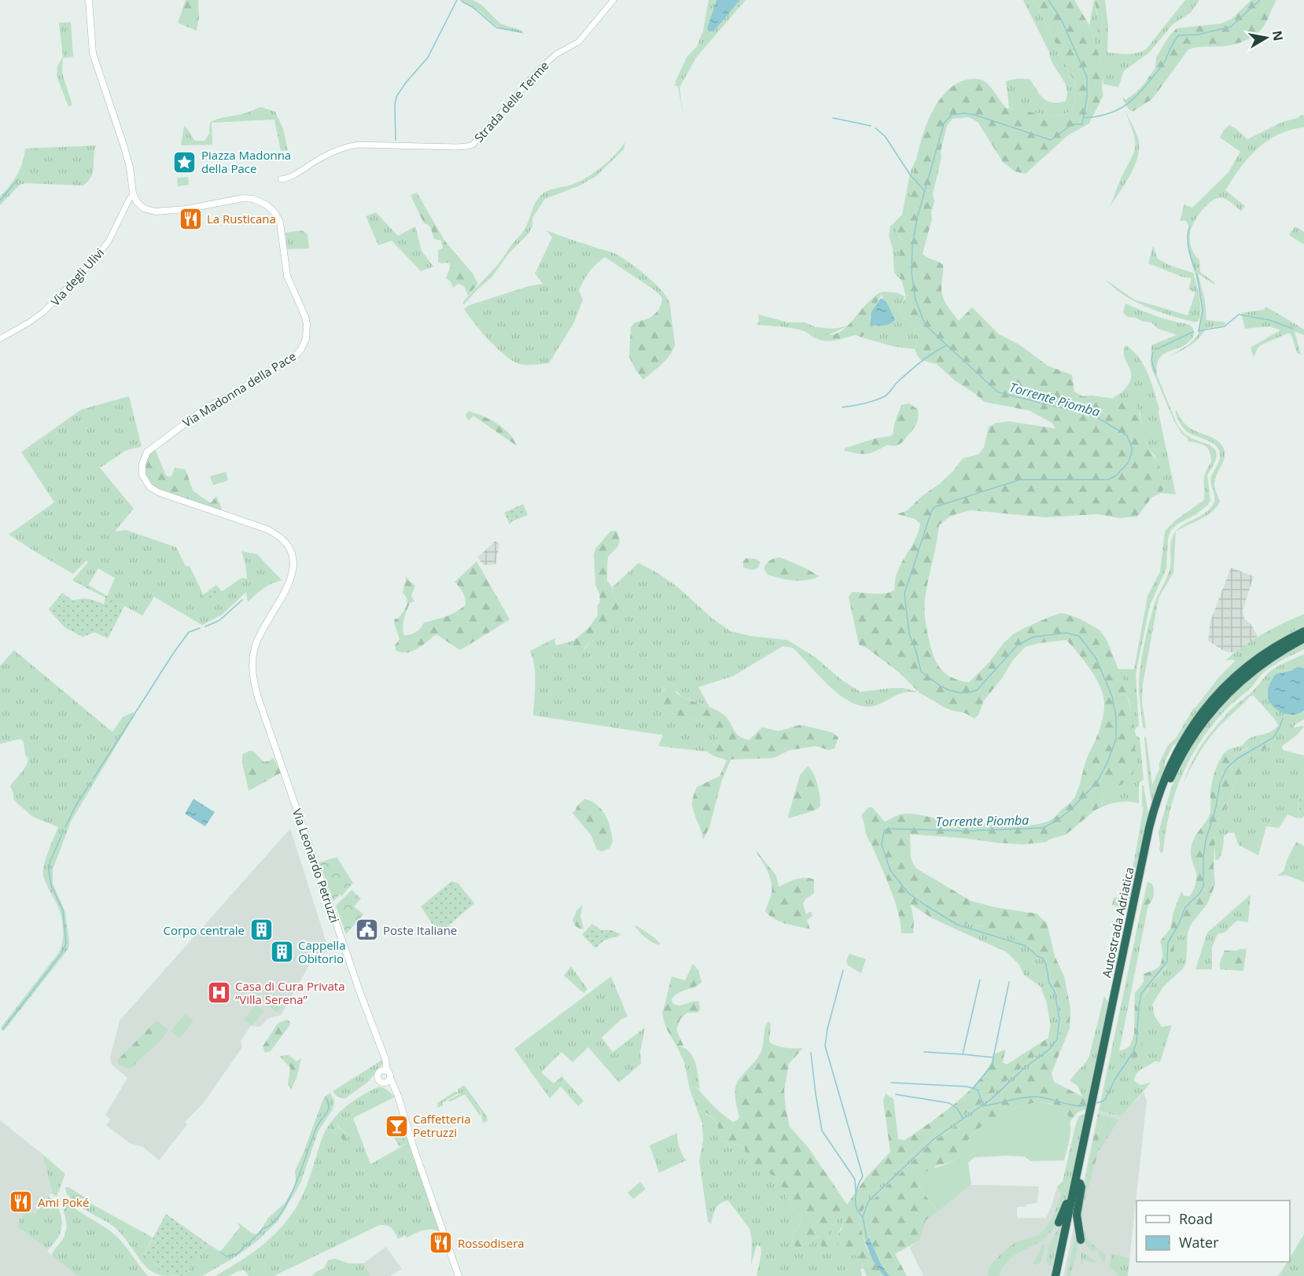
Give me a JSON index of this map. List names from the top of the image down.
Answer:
{
  "streets": {
    "highway": ["Autostrada Adriatica"],
    "main road": ["Via Madonna della Pace", "Via Leonardo Petruzzi"],
    "street": ["Strada delle Terme", "Via degli Ulivi"]
  },
  "crossings": [
    ["Via degli Ulivi", "Via Madonna della Pace"],
    ["Via Madonna della Pace", "Via Leonardo Petruzzi"]
  ],
  "water": ["Torrente Piomba"],
  "places": {
    "place": ["Piazza Madonna della Pace"],
    "restaurant": ["La Rusticana", "Ami Poké", "Rossodisera"],
    "building": ["Corpo centrale", "Cappella Obitorio"],
    "public building": ["Poste Italiane"],
    "hospital": ["Casa di Cura Privata “Villa Serena”"],
    "bar": ["Caffetteria Petruzzi"]
  },
  "legend": ["Road", "Water"],
  "north": "right"
}
